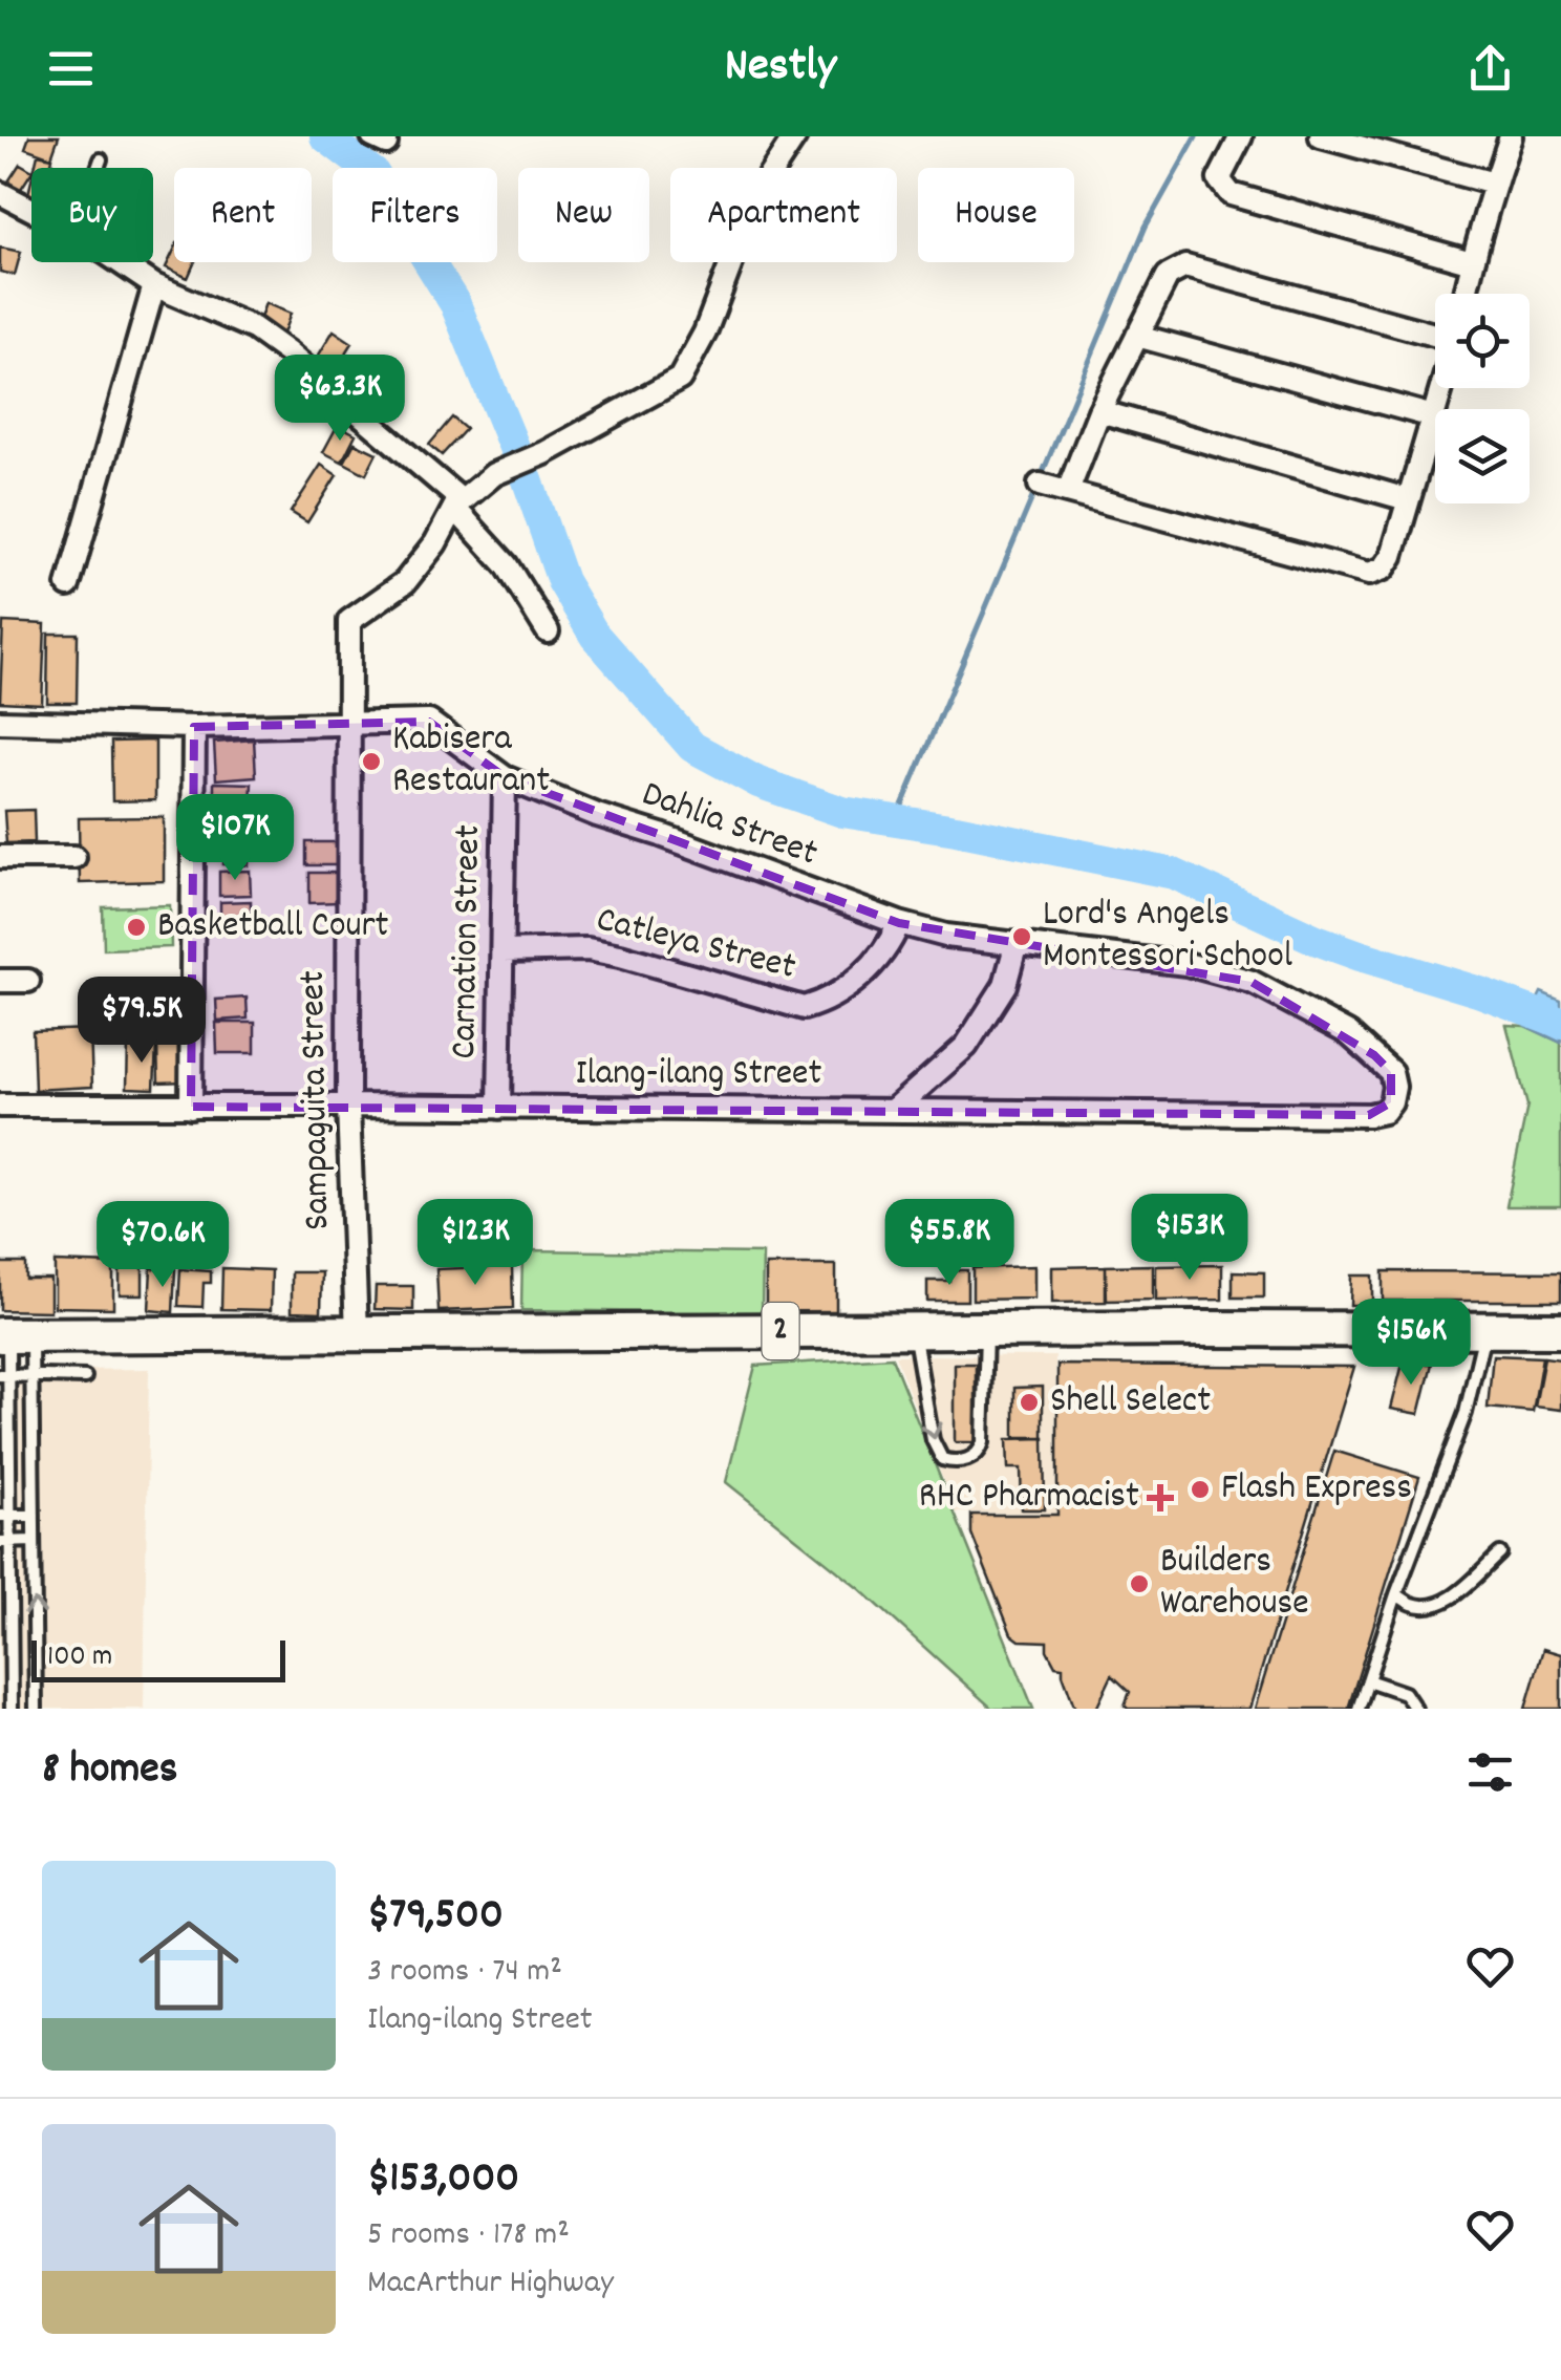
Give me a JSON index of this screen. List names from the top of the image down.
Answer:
{
  "streets": {
    "highway": ["2"],
    "street": [
      "Dahlia Street",
      "Carnation Street",
      "Catleya Street",
      "Ilang-ilang Street",
      "Sampaguita Street"
    ]
  },
  "crossings": [
    ["Dahlia Street", "Carnation Street"],
    ["Dahlia Street", "Catleya Street"],
    ["Dahlia Street", "Ilang-ilang Street"],
    ["Dahlia Street", "Sampaguita Street"],
    ["Carnation Street", "Catleya Street"],
    ["Carnation Street", "Ilang-ilang Street"],
    ["Ilang-ilang Street", "Sampaguita Street"],
    ["Sampaguita Street", "2"]
  ],
  "places": {
    "other": [
      "Kabisera Restaurant",
      "Basketball Court",
      "Lord's Angels Montessori School",
      "Shell Select",
      "Flash Express",
      "Builders Warehouse"
    ],
    "health": ["RHC Pharmacist"]
  },
  "scale_bar": "100 m",
  "page": {
    "header": "Nestly",
    "chip": [
      "Buy",
      "Rent",
      "Filters",
      "New",
      "Apartment",
      "House"
    ],
    "price": [
      "$63.3K",
      "$107K",
      "$79.5K",
      "$153K",
      "$123K",
      "$55.8K",
      "$70.6K",
      "$156K"
    ],
    "scale": "100 m",
    "heading": "8 homes",
    "list": [
      {
        "name": "$79,500",
        "note": "3 rooms · 74 m² · Ilang-ilang Street"
      },
      {
        "name": "$153,000",
        "note": "5 rooms · 178 m² · MacArthur Highway"
      }
    ]
  }
}
